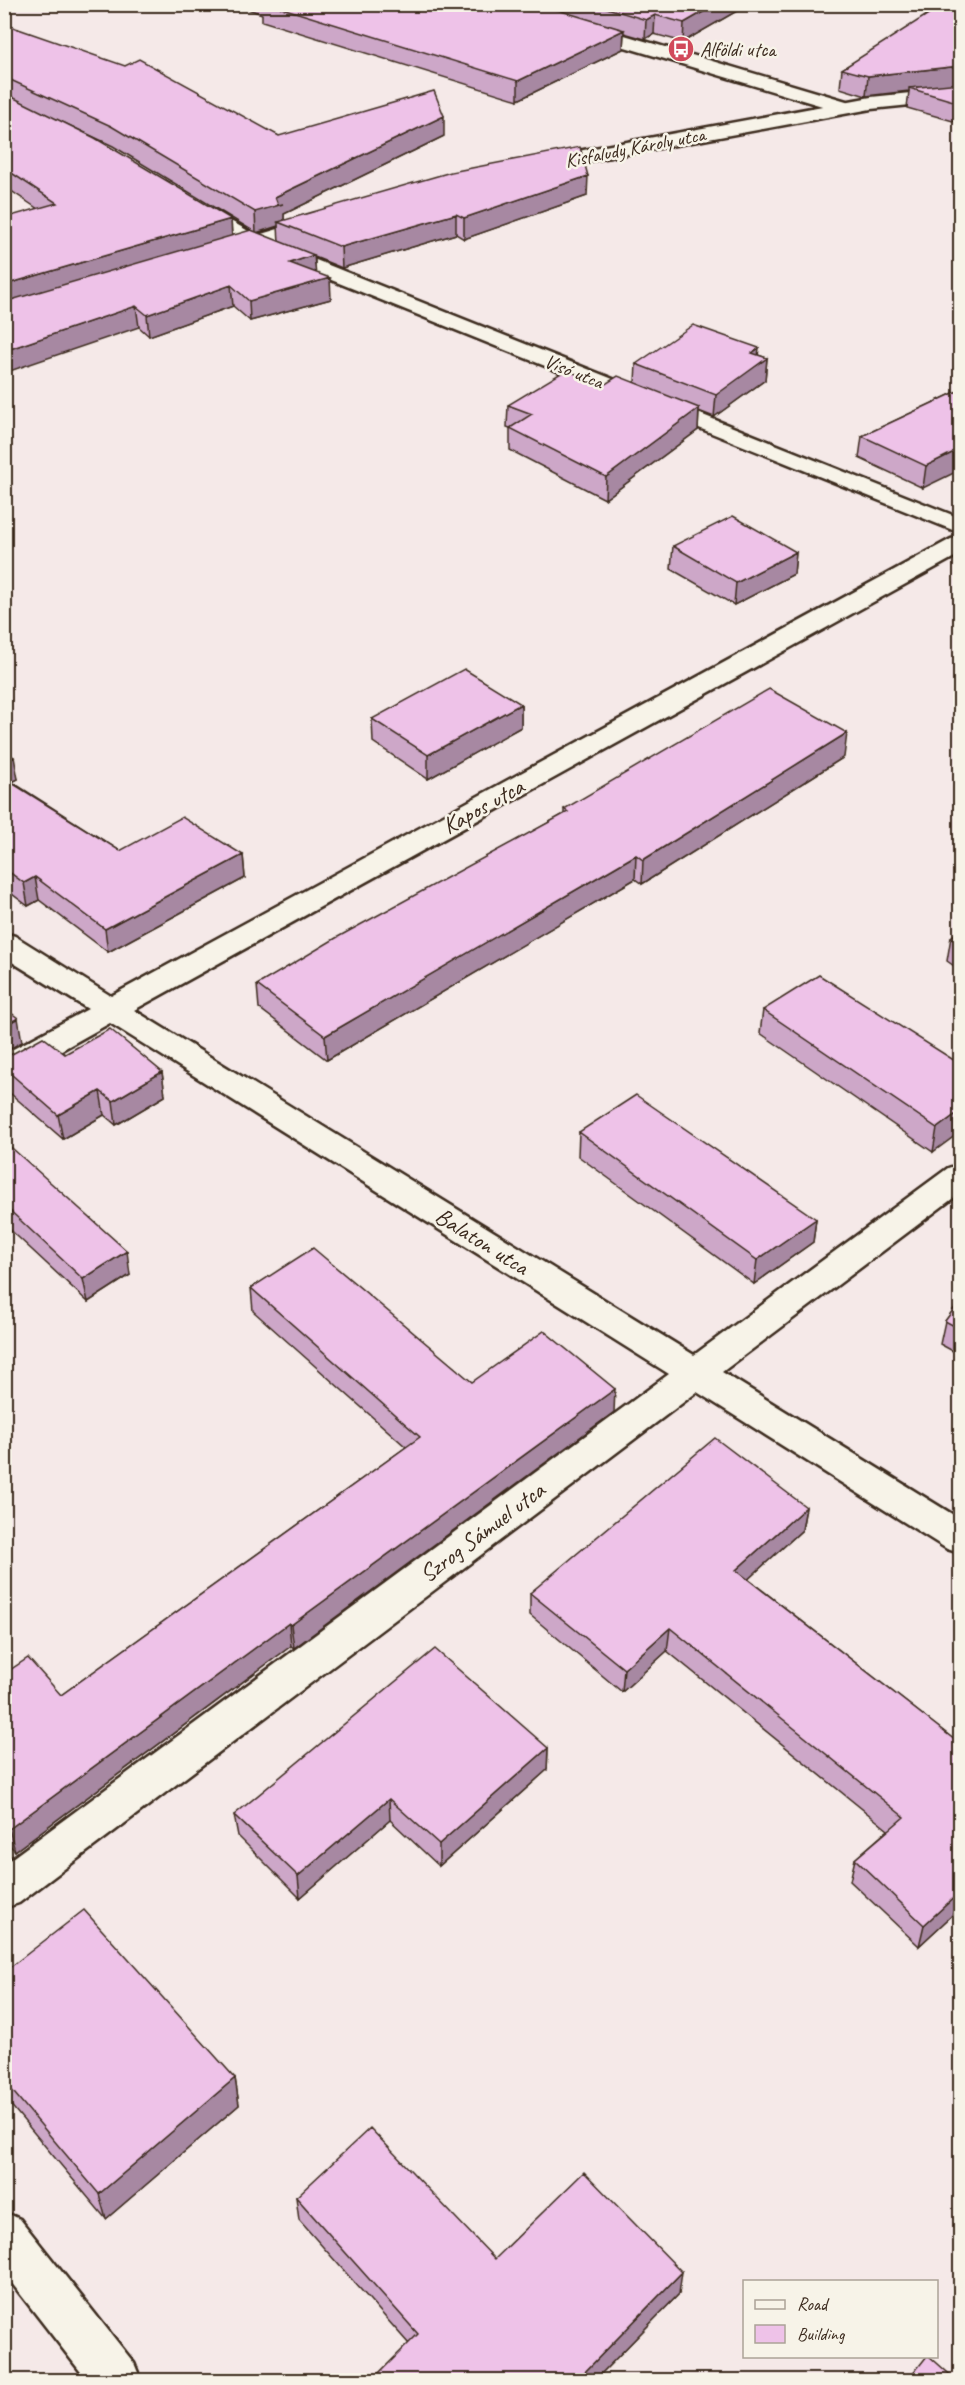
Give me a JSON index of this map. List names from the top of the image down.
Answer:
{
  "streets": {
    "street": [
      "Kisfaludy Károly utca",
      "Visó utca",
      "Kapos utca",
      "Balaton utca",
      "Szrog Sámuel utca"
    ]
  },
  "crossings": [
    ["Kapos utca", "Balaton utca"],
    ["Balaton utca", "Szrog Sámuel utca"]
  ],
  "places": {
    "bus stop": ["Alföldi utca"]
  },
  "legend": ["Road", "Building"]
}
